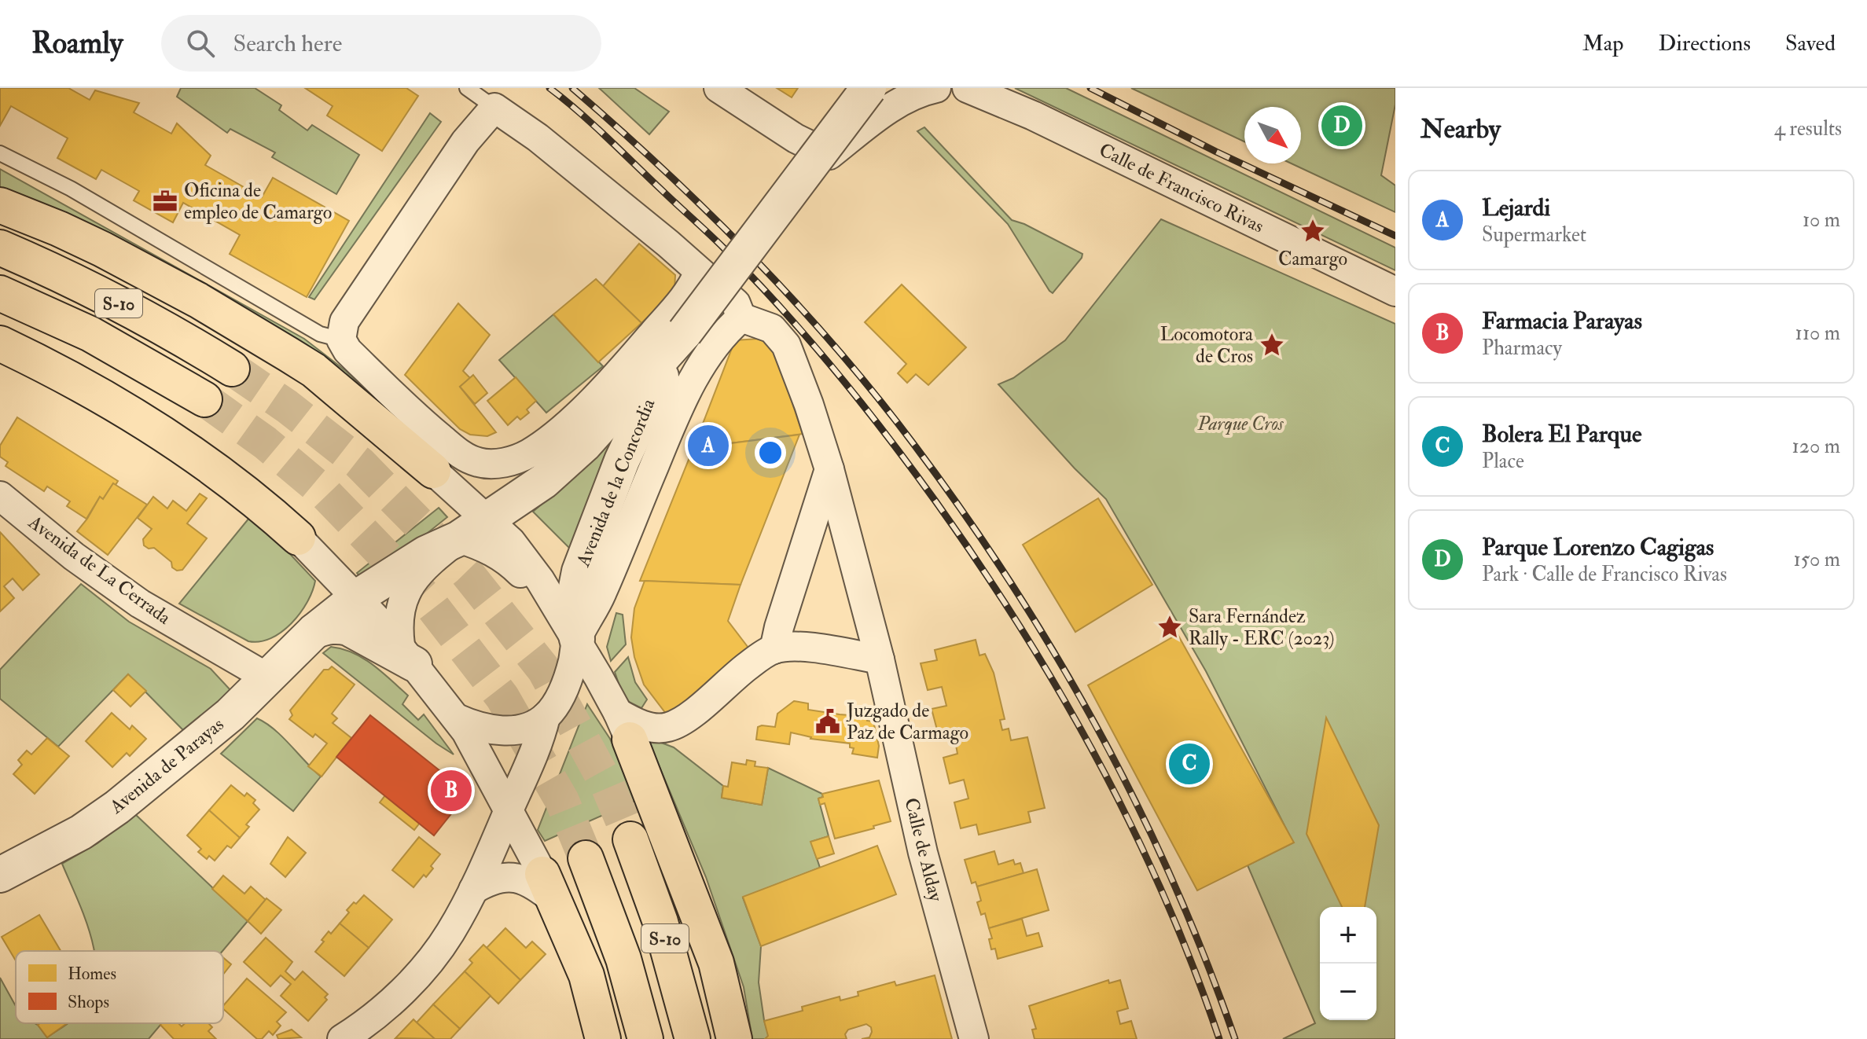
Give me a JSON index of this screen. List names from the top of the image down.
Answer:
{
  "streets": {
    "highway": ["S-10"],
    "street": [
      "Calle de Francisco Rivas",
      "Avenida de la Concordia",
      "Avenida de La Cerrada",
      "Avenida de Parayas",
      "Calle de Alday"
    ]
  },
  "crossings": [
    ["Avenida de la Concordia", "Avenida de Parayas"],
    ["Avenida de La Cerrada", "Avenida de Parayas"]
  ],
  "parks": ["Parque Cros"],
  "places": {
    "office": ["Oficina de empleo de Camargo"],
    "place": ["Camargo", "Locomotora de Cros", "Sara Fernández Rally - ERC (2023)"],
    "public building": ["Juzgado de Paz de Carmago"]
  },
  "legend": ["Homes", "Shops"],
  "north": "bottom right",
  "page": {
    "header": "Roamly",
    "search": "Search here",
    "nav": ["Map", "Directions", "Saved"],
    "heading": ["Nearby", "4 results"],
    "pins": [
      "D",
      "A",
      "C",
      "B"
    ],
    "list": [
      {
        "mark": "A",
        "name": "Lejardi",
        "note": "Supermarket",
        "value": "10 m"
      },
      {
        "mark": "B",
        "name": "Farmacia Parayas",
        "note": "Pharmacy",
        "value": "110 m"
      },
      {
        "mark": "C",
        "name": "Bolera El Parque",
        "note": "Place",
        "value": "120 m"
      },
      {
        "mark": "D",
        "name": "Parque Lorenzo Cagigas",
        "note": "Park · Calle de Francisco Rivas",
        "value": "150 m"
      }
    ],
    "map_buttons": ["+", "−"]
  }
}
